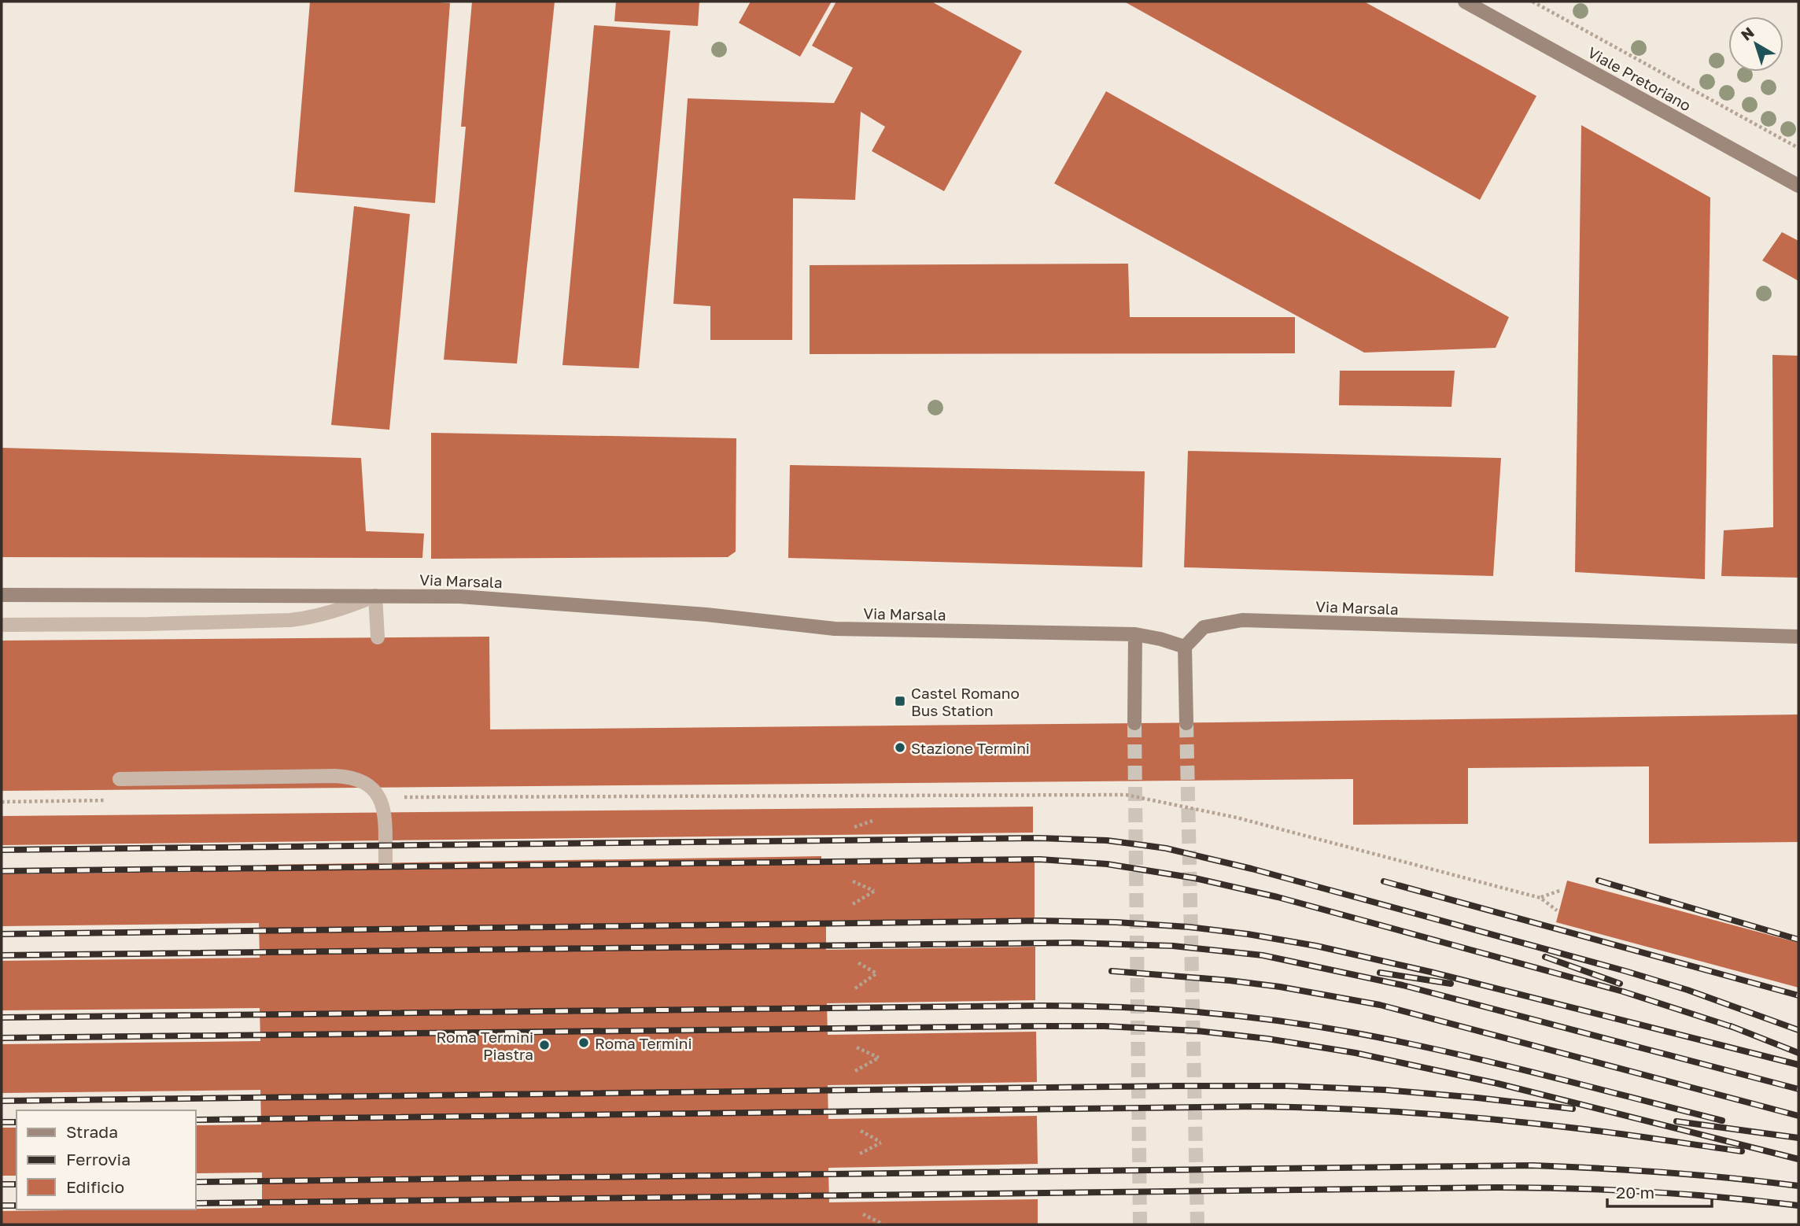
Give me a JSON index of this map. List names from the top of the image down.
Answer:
{
  "streets": {
    "main road": ["Viale Pretoriano", "Via Marsala"]
  },
  "places": {
    "transit": ["Castel Romano Bus Station"],
    "other": ["Stazione Termini", "Roma Termini", "Roma Termini Piastra"]
  },
  "legend": ["Strada", "Ferrovia", "Edificio"],
  "scale_bar": "20 m",
  "north": "top left"
}
